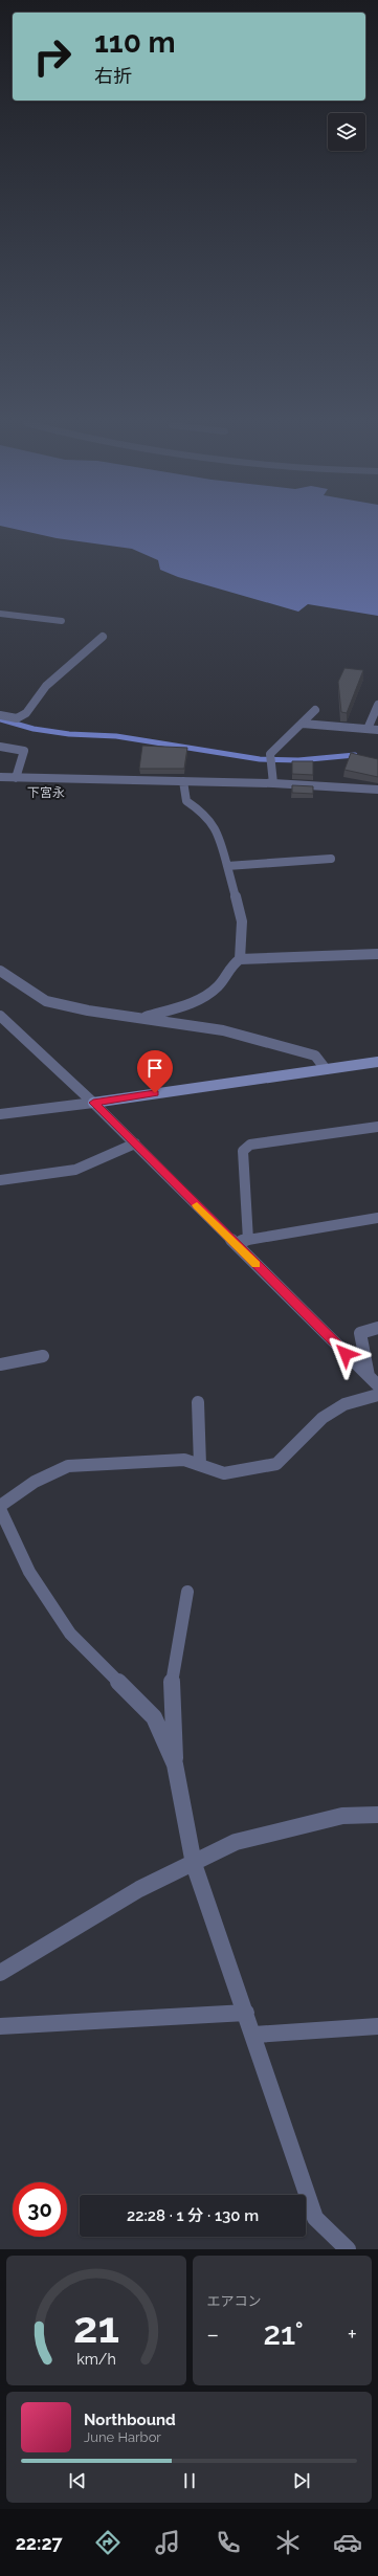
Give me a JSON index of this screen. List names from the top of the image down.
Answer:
{
  "districts": ["下宮永"],
  "page": {
    "turn": ["110 m", "右折"],
    "limit": "30",
    "trip": "22:28 · 1 分 · 130 m",
    "tile": "エアコン",
    "heat": ["−", "21°", "+"],
    "song": ["Northbound", "June Harbor"],
    "tabs": "22:27",
    "gauge": ["21", "km/h"]
  }
}
